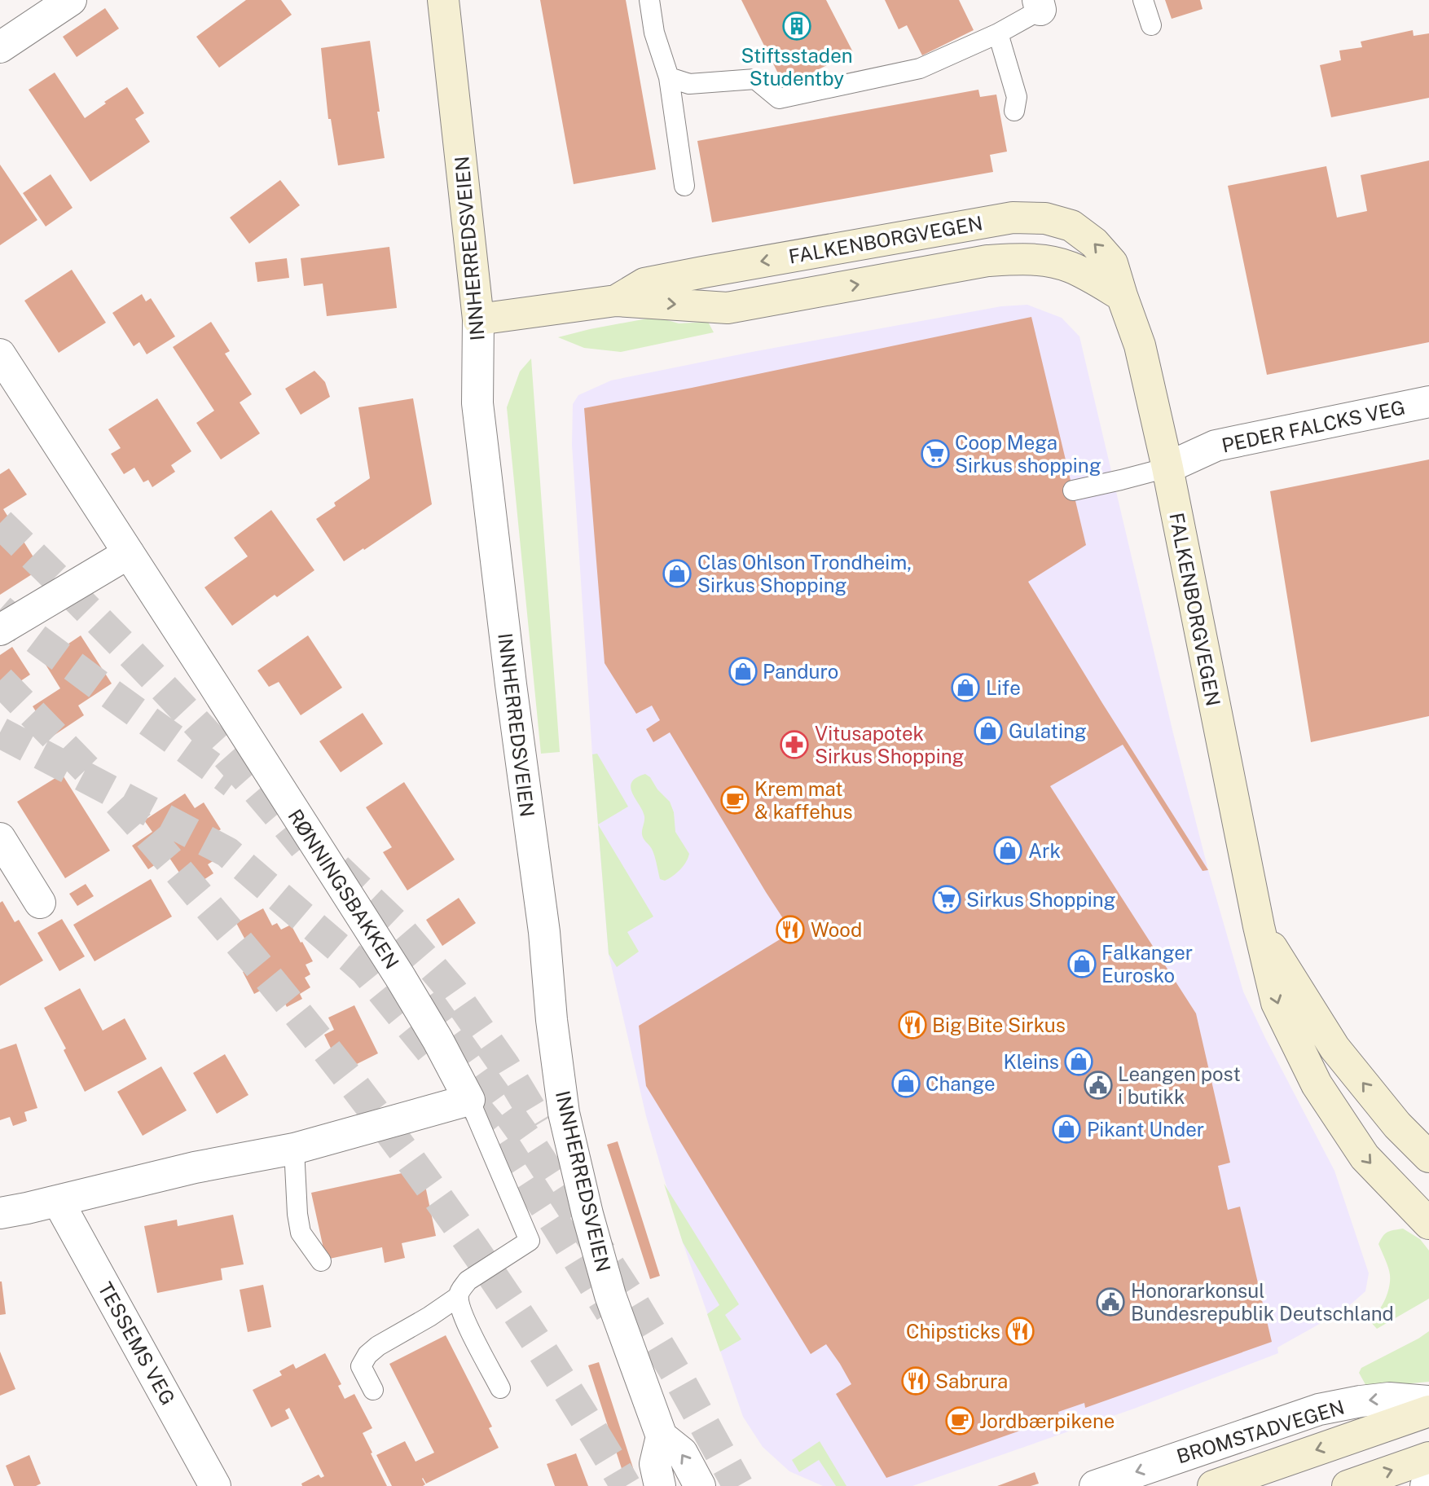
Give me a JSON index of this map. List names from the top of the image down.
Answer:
{
  "streets": {
    "main road": ["FALKENBORGVEGEN", "INNHERREDSVEIEN", "BROMSTADVEGEN"],
    "street": ["PEDER FALCKS VEG", "RØNNINGSBAKKEN", "TESSEMS VEG"]
  },
  "crossings": [
    ["FALKENBORGVEGEN", "INNHERREDSVEIEN"],
    ["FALKENBORGVEGEN", "PEDER FALCKS VEG"]
  ],
  "one_way": ["BROMSTADVEGEN"],
  "places": {
    "building": ["Stiftsstaden Studentby"],
    "supermarket": ["Coop Mega Sirkus shopping", "Sirkus Shopping"],
    "shop": [
      "Clas Ohlson Trondheim, Sirkus Shopping",
      "Panduro",
      "Life",
      "Gulating",
      "Ark",
      "Falkanger Eurosko",
      "Kleins",
      "Change",
      "Pikant Under"
    ],
    "pharmacy": ["Vitusapotek Sirkus Shopping"],
    "cafe": ["Krem mat & kaffehus", "Jordbærpikene"],
    "restaurant": [
      "Wood",
      "Big Bite Sirkus",
      "Chipsticks",
      "Sabrura"
    ],
    "public building": ["Leangen post i butikk", "Honorarkonsul Bundesrepublik Deutschland"]
  }
}
